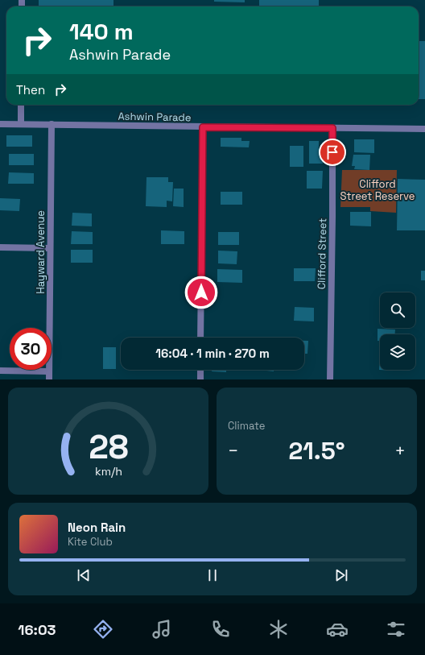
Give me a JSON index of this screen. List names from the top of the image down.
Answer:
{
  "streets": {
    "street": ["Ashwin Parade", "Hayward Avenue", "Clifford Street"]
  },
  "crossings": [
    ["Ashwin Parade", "Hayward Avenue"],
    ["Ashwin Parade", "Clifford Street"]
  ],
  "parks": ["Clifford Street Reserve"],
  "page": {
    "turn": ["140 m", "Ashwin Parade"],
    "then": "Then",
    "limit": "30",
    "trip": "16:04 · 1 min · 270 m",
    "tile": "Climate",
    "heat": ["−", "21.5°", "+"],
    "song": ["Neon Rain", "Kite Club"],
    "tabs": "16:03",
    "gauge": ["28", "km/h"]
  }
}
